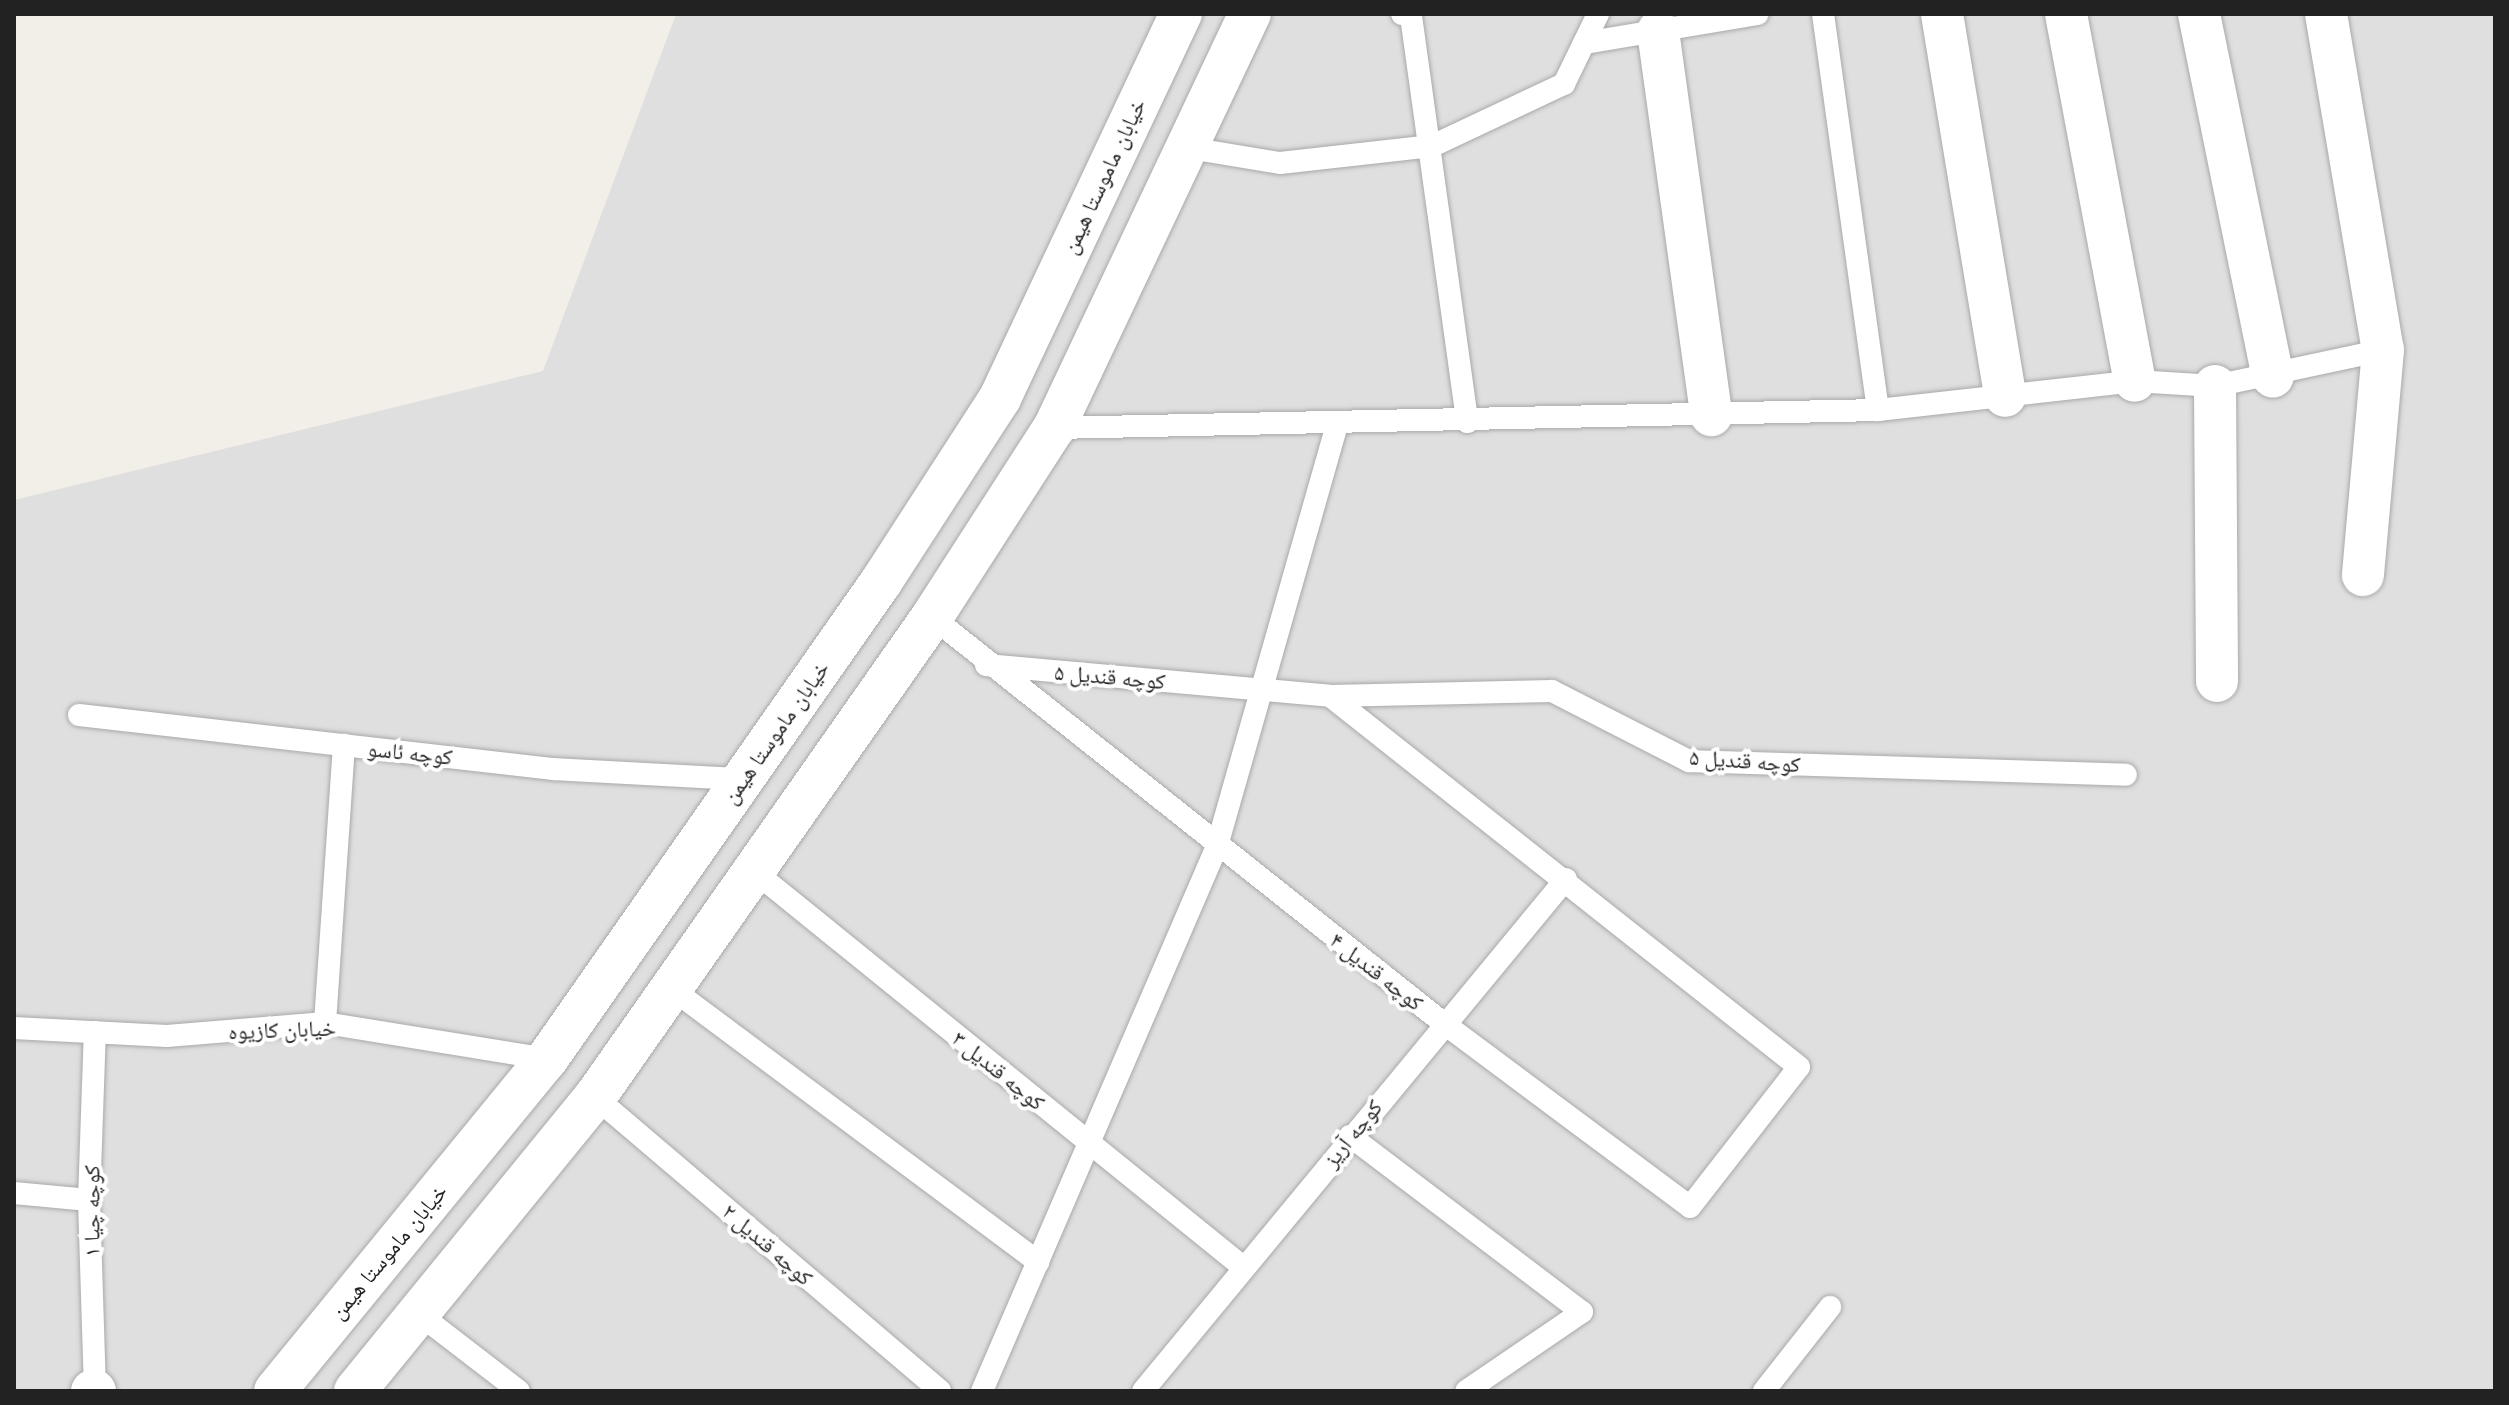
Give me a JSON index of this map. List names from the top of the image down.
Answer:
{
  "streets": {
    "street": ["خیابان ماموستا هیمن"],
    "lane": [
      "کوچه قندیل ۵",
      "کوچه ئاسو",
      "کوچه قندیل ۴",
      "خیابان کازیوه",
      "کوچه قندیل ۳",
      "کوچه آریز",
      "کوچه چیا ۱",
      "کوچه قندیل ۲"
    ]
  },
  "crossings": [
    ["خیابان ماموستا هیمن", "کوچه ئاسو"],
    ["خیابان ماموستا هیمن", "خیابان کازیوه"],
    ["کوچه قندیل ۵", "کوچه قندیل ۴"],
    ["کوچه قندیل ۴", "کوچه آریز"],
    ["خیابان کازیوه", "کوچه چیا ۱"],
    ["کوچه قندیل ۳", "کوچه آریز"]
  ]
}
